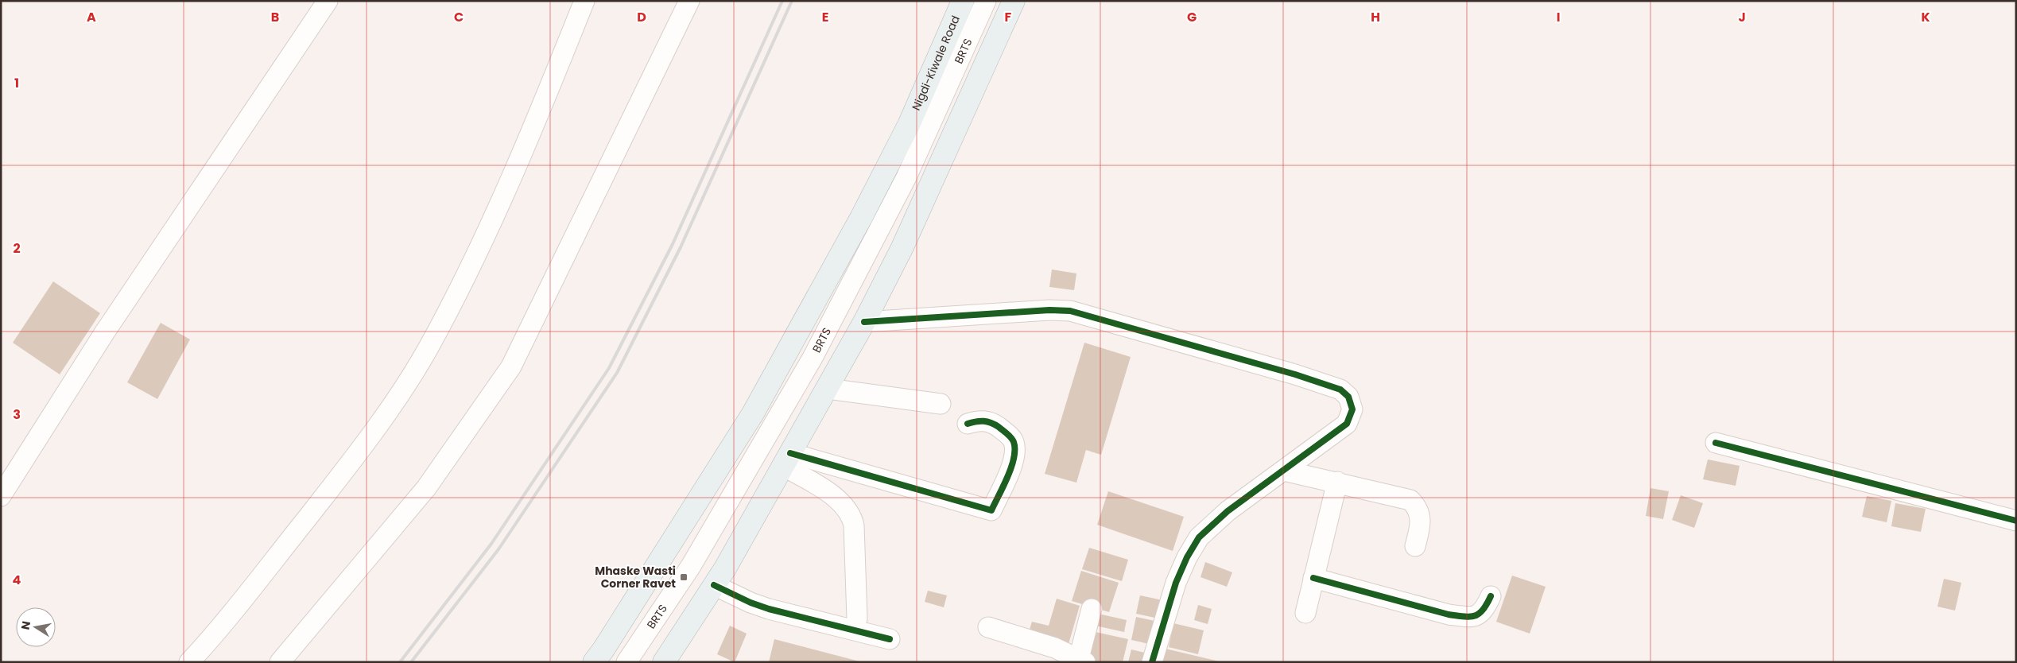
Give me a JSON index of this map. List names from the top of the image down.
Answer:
{
  "streets": {
    "main road": ["Nigdi-Kiwale Road"],
    "street": ["BRTS"]
  },
  "places": {
    "transit": ["Mhaske Wasti Corner Ravet"]
  },
  "north": "left",
  "grid": {
    "columns": [
      "A",
      "B",
      "C",
      "D",
      "E",
      "F",
      "G",
      "H",
      "I",
      "J",
      "K"
    ],
    "rows": [
      "1",
      "2",
      "3",
      "4"
    ]
  }
}
